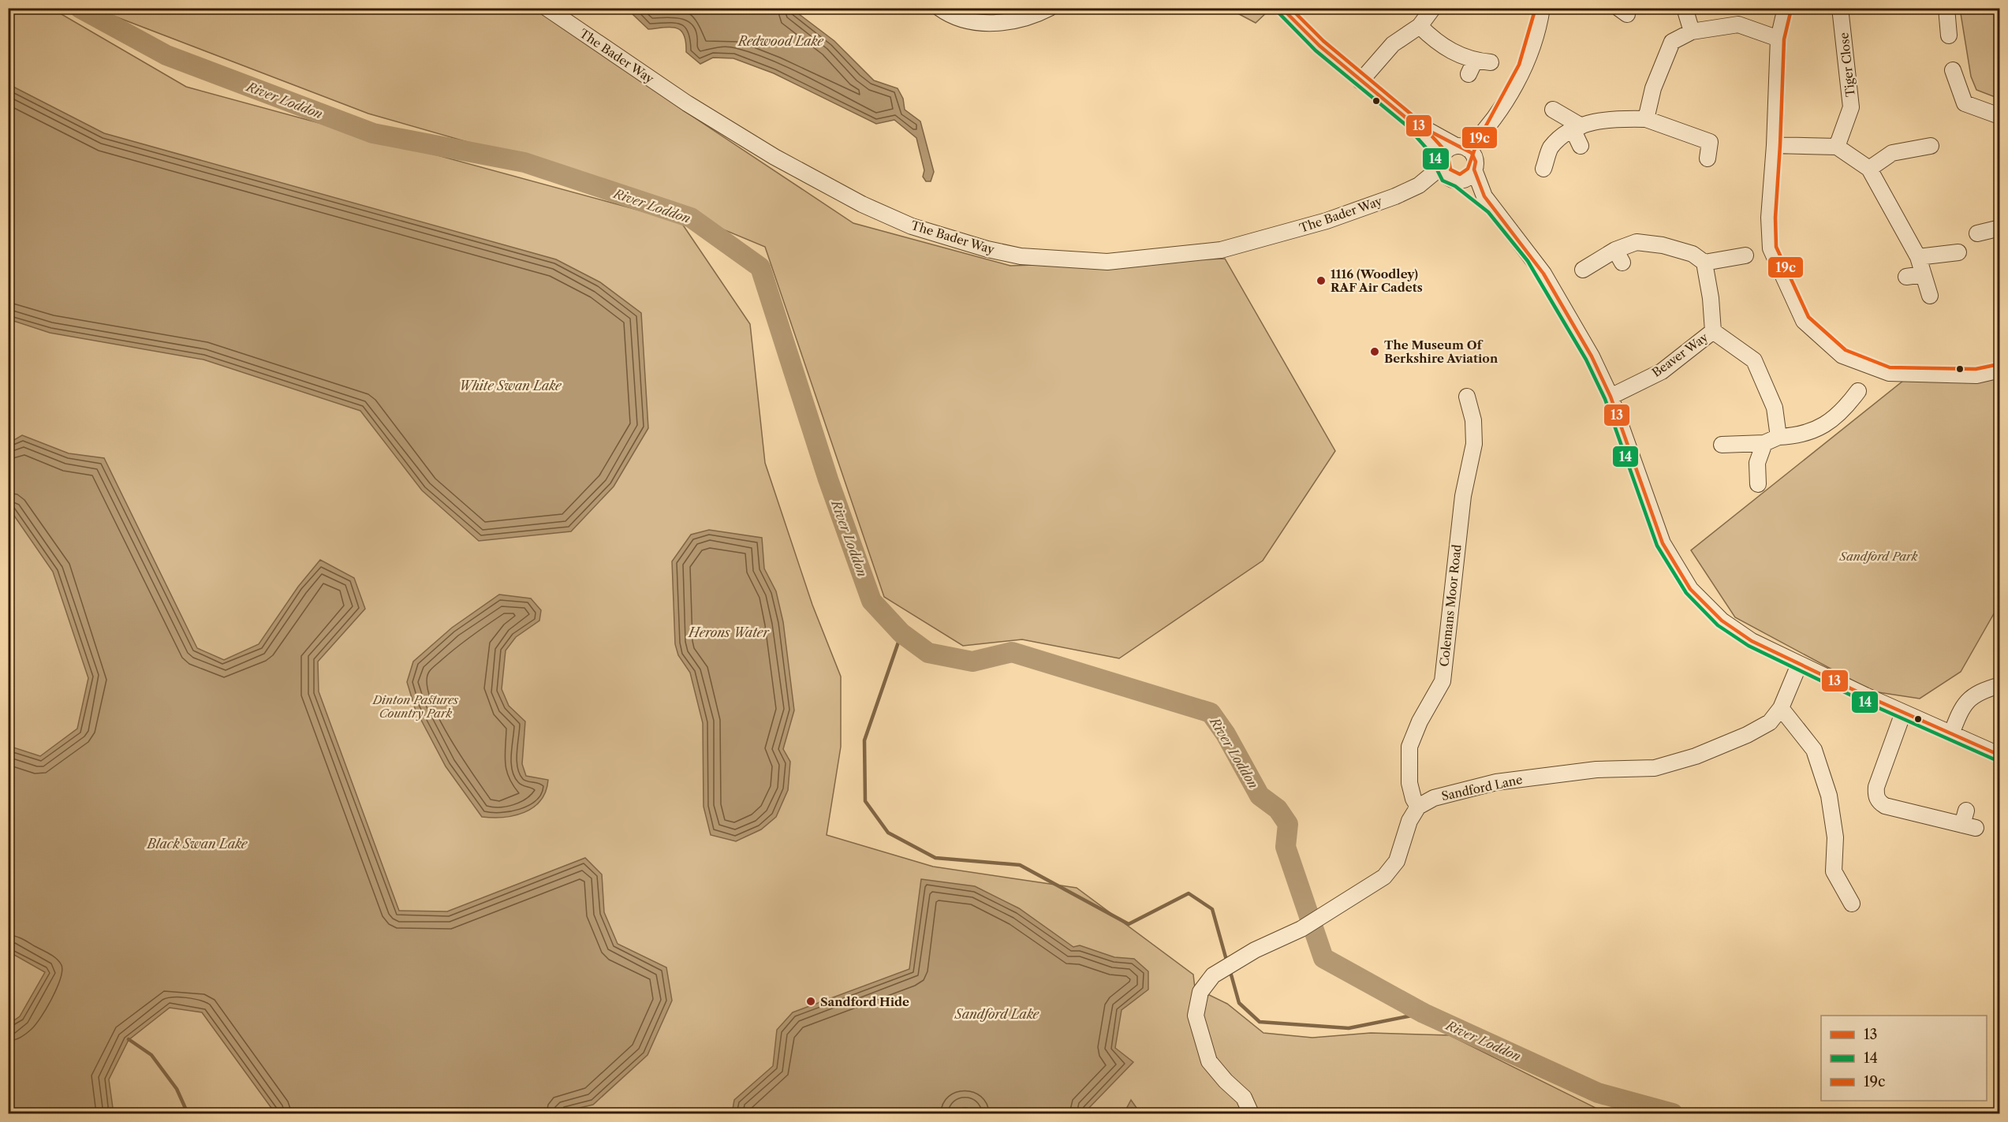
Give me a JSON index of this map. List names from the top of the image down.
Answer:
{
  "streets": {
    "street": [
      "The Bader Way",
      "Tiger Close",
      "Beaver Way",
      "Colemans Moor Road",
      "Sandford Lane"
    ]
  },
  "crossings": [
    ["Colemans Moor Road", "Sandford Lane"]
  ],
  "water": [
    "Redwood Lake",
    "River Loddon",
    "White Swan Lake",
    "Herons Water",
    "Black Swan Lake",
    "Sandford Lake"
  ],
  "parks": ["Sandford Park", "Dinton Pastures Country Park"],
  "places": ["1116 (Woodley) RAF Air Cadets", "The Museum Of Berkshire Aviation", "Sandford Hide"],
  "lines": ["transit line 13", "transit line 19c", "transit line 14"],
  "legend": ["13", "14", "19c"]
}
